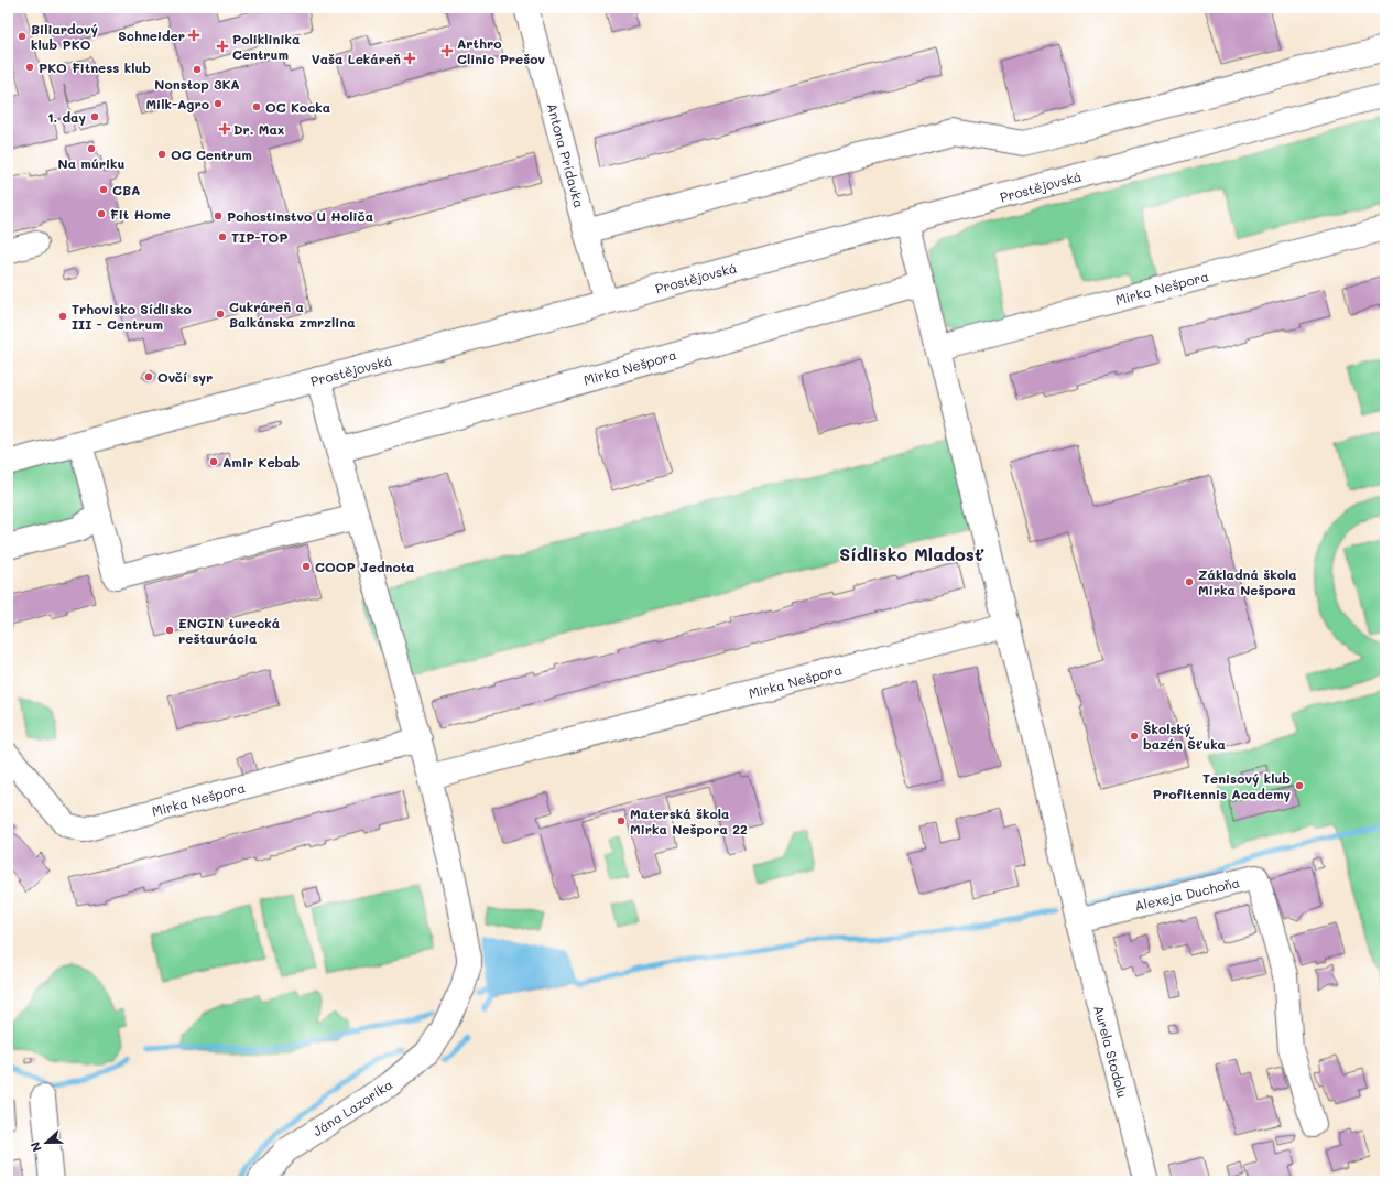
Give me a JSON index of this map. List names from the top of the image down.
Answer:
{
  "streets": {
    "street": [
      "Antona Prídavka",
      "Prostějovská",
      "Mirka Nešpora",
      "Alexeja Duchoňa",
      "Aurela Stodolu",
      "Jána Lazoríka"
    ]
  },
  "crossings": [
    ["Antona Prídavka", "Prostějovská"],
    ["Mirka Nešpora", "Jána Lazoríka"],
    ["Alexeja Duchoňa", "Aurela Stodolu"]
  ],
  "districts": ["Sídlisko Mladosť"],
  "places": {
    "health": [
      "Schneider",
      "Poliklinika Centrum",
      "Arthro Clinic Prešov",
      "Vaša Lekáreň",
      "Dr. Max"
    ],
    "other": [
      "Biliardový klub PKO",
      "PKO Fitness klub",
      "Nonstop 3KA",
      "Milk-Agro",
      "OC Kocka",
      "1. day",
      "Na múriku",
      "OC Centrum",
      "CBA",
      "Fit Home",
      "Pohostinstvo U Holiča",
      "TIP-TOP",
      "Cukráreň a Balkánska zmrzlina",
      "Trhovisko Sídlisko III - Centrum",
      "Ovčí syr",
      "Amir Kebab",
      "COOP Jednota",
      "Základná škola Mirka Nešpora",
      "ENGIN turecká reštaurácia",
      "Školský bazén Šťuka",
      "Tenisový klub Profitennis Academy",
      "Materská škola Mirka Nešpora 22"
    ]
  },
  "north": "left"
}
